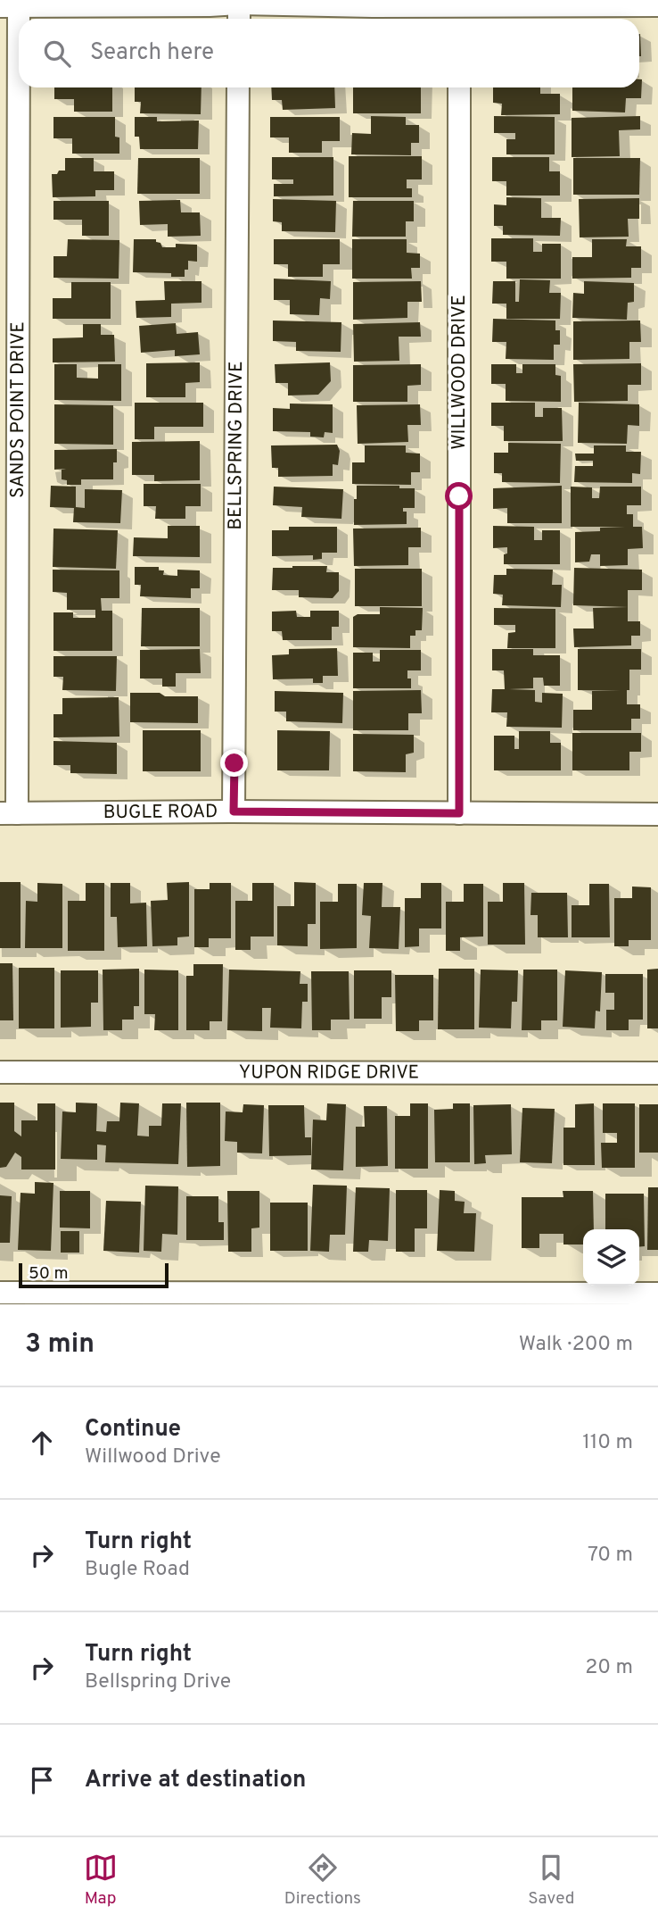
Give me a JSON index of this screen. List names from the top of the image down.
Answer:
{
  "streets": {
    "street": [
      "WILLWOOD DRIVE",
      "SANDS POINT DRIVE",
      "BELLSPRING DRIVE",
      "BUGLE ROAD",
      "YUPON RIDGE DRIVE"
    ]
  },
  "crossings": [
    ["WILLWOOD DRIVE", "BUGLE ROAD"],
    ["SANDS POINT DRIVE", "BUGLE ROAD"],
    ["BELLSPRING DRIVE", "BUGLE ROAD"]
  ],
  "scale_bar": "50 m",
  "page": {
    "search": "Search here",
    "scale": "50 m",
    "heading": ["3 min", "Walk · 200 m"],
    "list": [
      ["Continue", "Willwood Drive", "110 m"],
      ["Turn right", "Bugle Road", "70 m"],
      ["Turn right", "Bellspring Drive", "20 m"],
      "Arrive at destination"
    ],
    "nav": ["Map", "Directions", "Saved"]
  }
}
